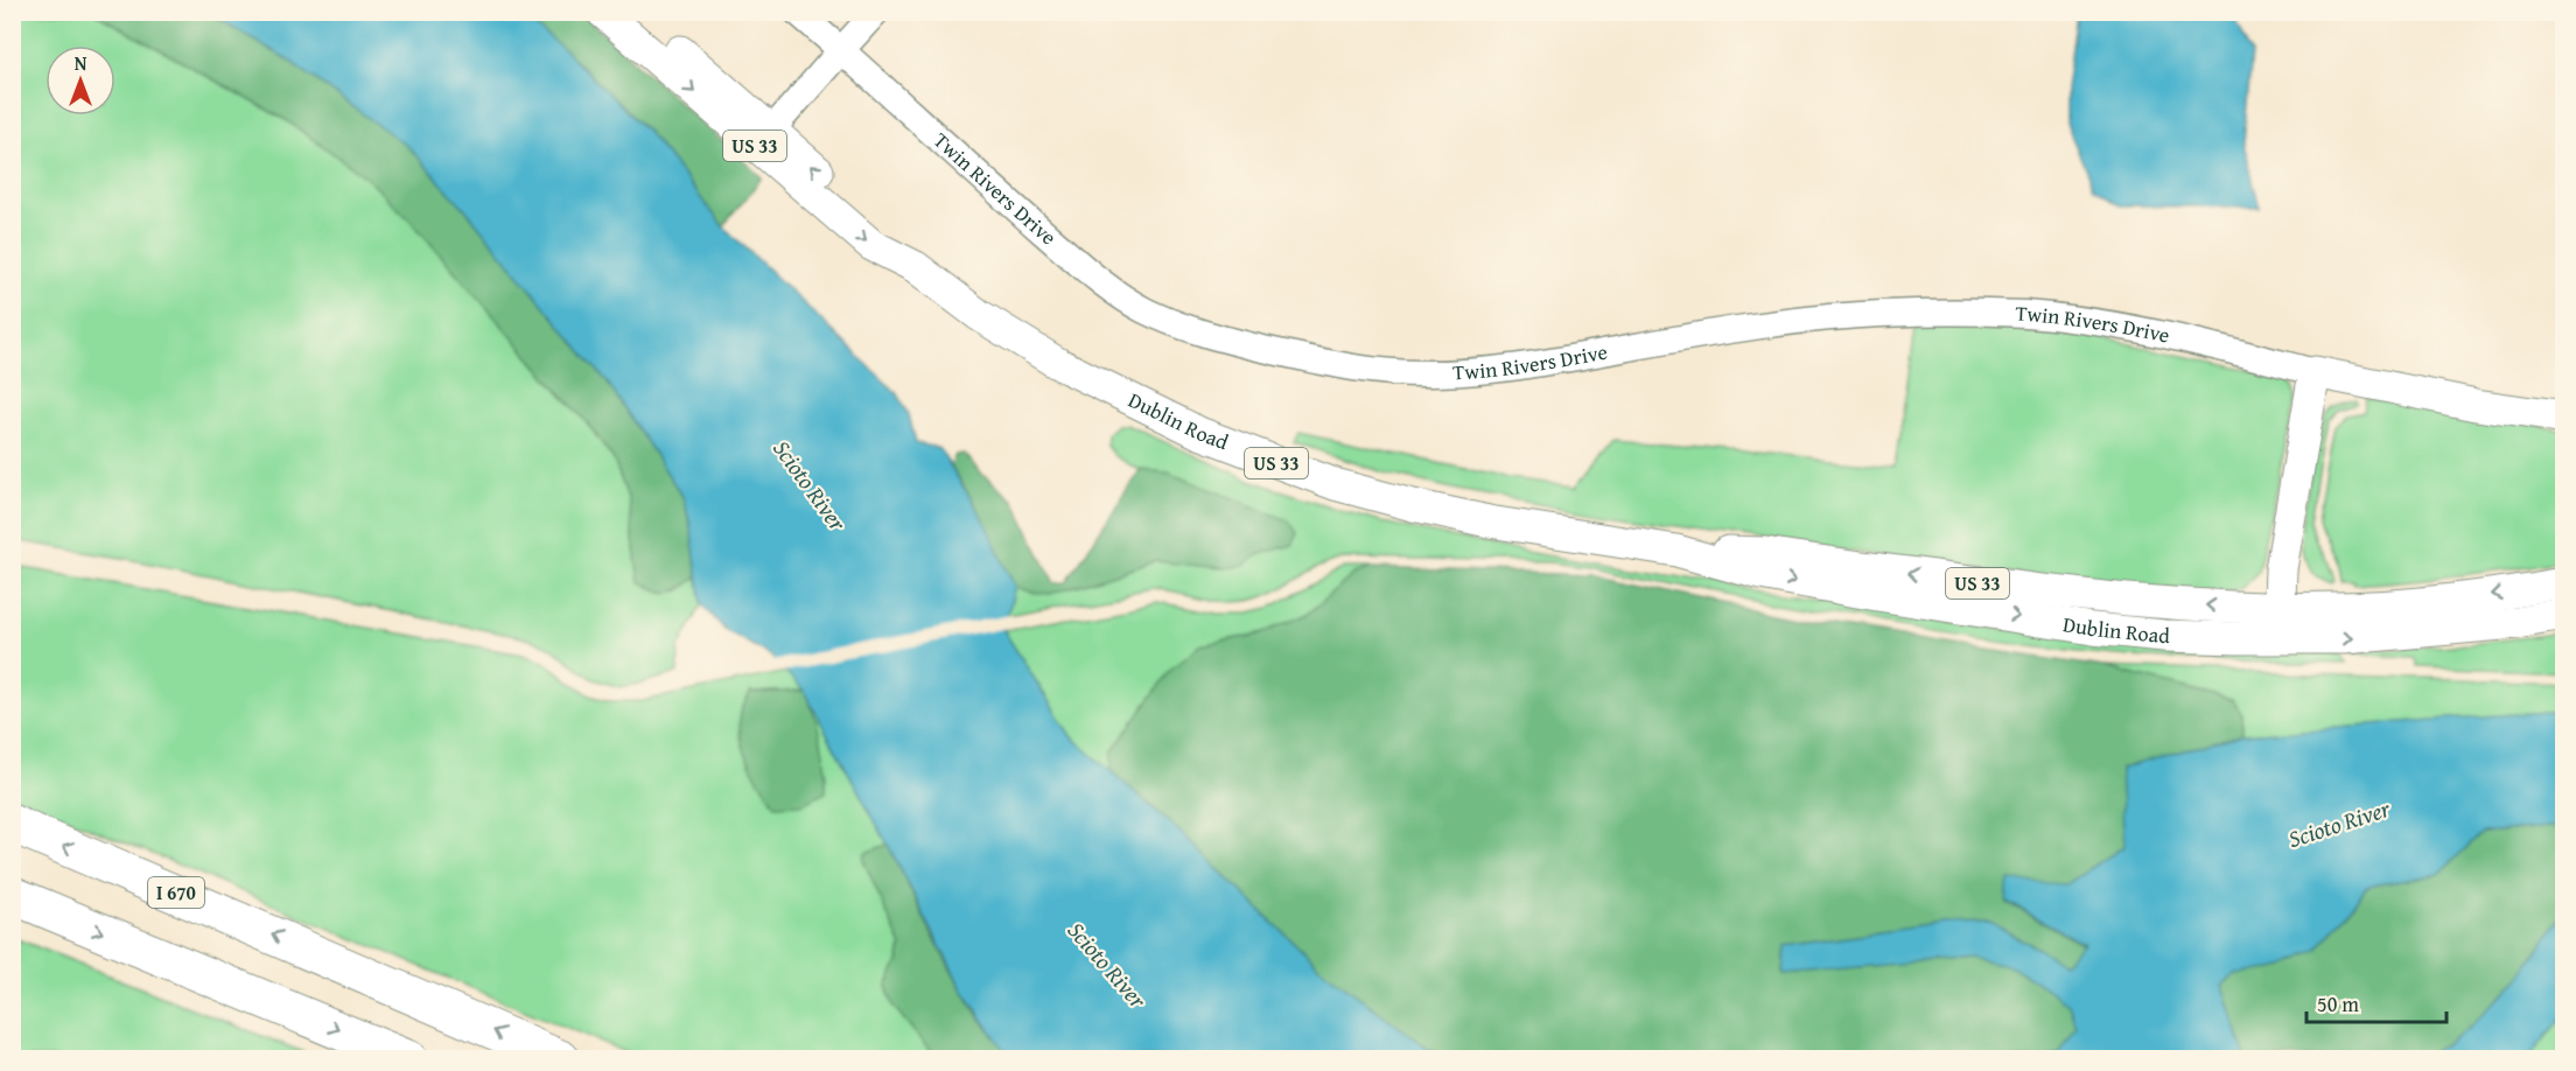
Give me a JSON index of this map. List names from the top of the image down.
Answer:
{
  "streets": {
    "highway": ["I 670"],
    "main road": ["US 33", "Twin Rivers Drive", "Dublin Road"]
  },
  "water": ["Scioto River"],
  "scale_bar": "50 m",
  "north": "top"
}
